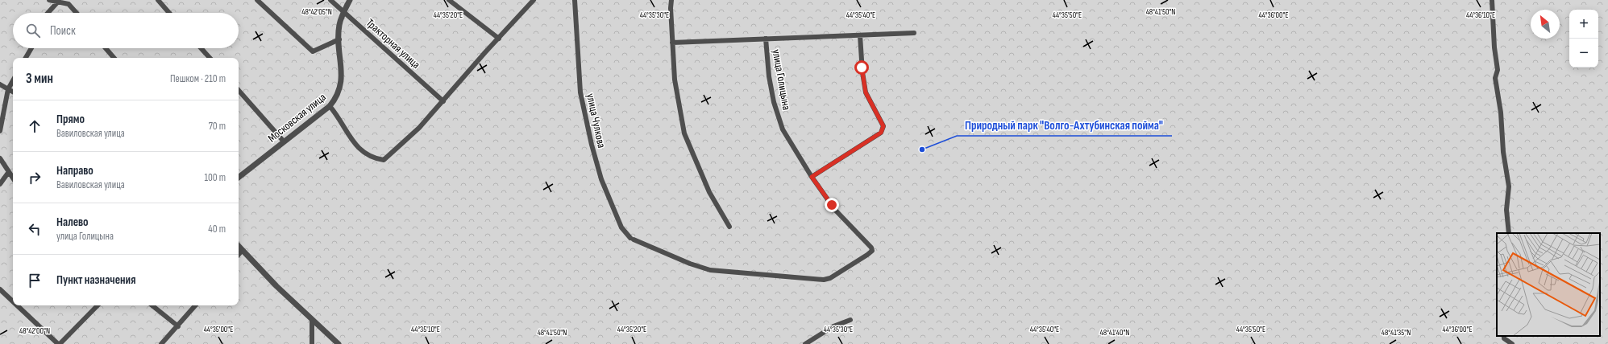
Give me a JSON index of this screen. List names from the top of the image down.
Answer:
{
  "streets": {
    "street": [
      "Тракторная улица",
      "улица Голицына",
      "Московская улица",
      "улица Чулкова"
    ]
  },
  "crossings": [
    ["Тракторная улица", "Московская улица"],
    ["улица Голицына", "улица Чулкова"]
  ],
  "places": ["Природный парк \"Волго-Ахтубинская пойма\""],
  "north": "top left",
  "page": {
    "map_buttons": ["+", "−"],
    "search": "Поиск",
    "heading": ["3 мин", "Пешком · 210 m"],
    "list": [
      ["Прямо", "Вавиловская улица", "70 m"],
      ["Направо", "Вавиловская улица", "100 m"],
      ["Налево", "улица Голицына", "40 m"],
      "Пункт назначения"
    ]
  },
  "coordinates": [
    "48°42'05\"N",
    "48°41'50\"N",
    "44°35'20\"E",
    "44°35'30\"E",
    "44°35'50\"E",
    "44°36'00\"E",
    "44°36'10\"E",
    "44°35'40\"E",
    "44°35'00\"E",
    "44°35'10\"E",
    "48°42'00\"N",
    "48°41'40\"N",
    "48°41'35\"N"
  ]
}
